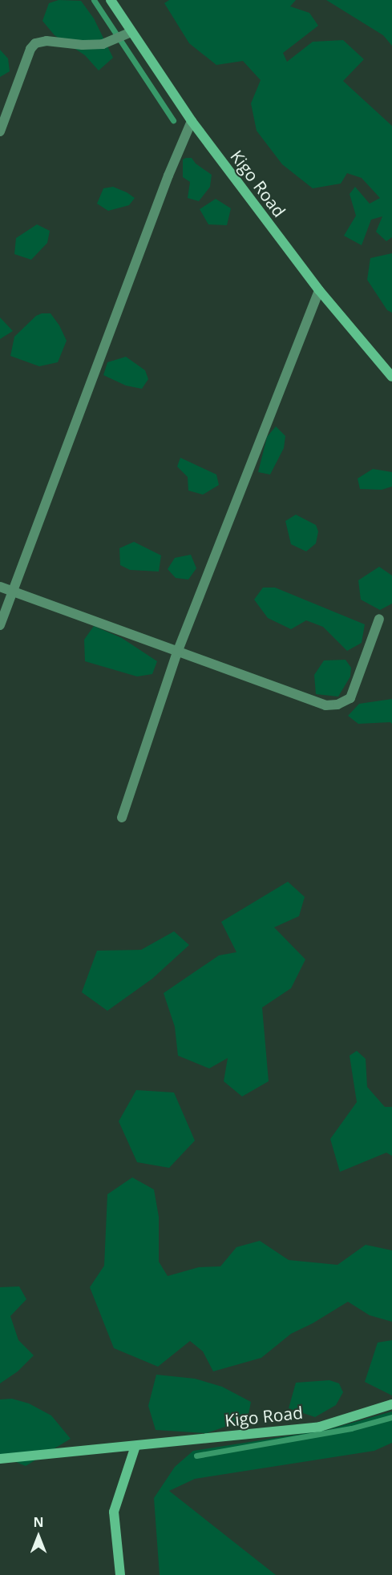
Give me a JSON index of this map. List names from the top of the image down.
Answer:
{
  "streets": {
    "street": ["Kigo Road"]
  },
  "north": "top"
}
